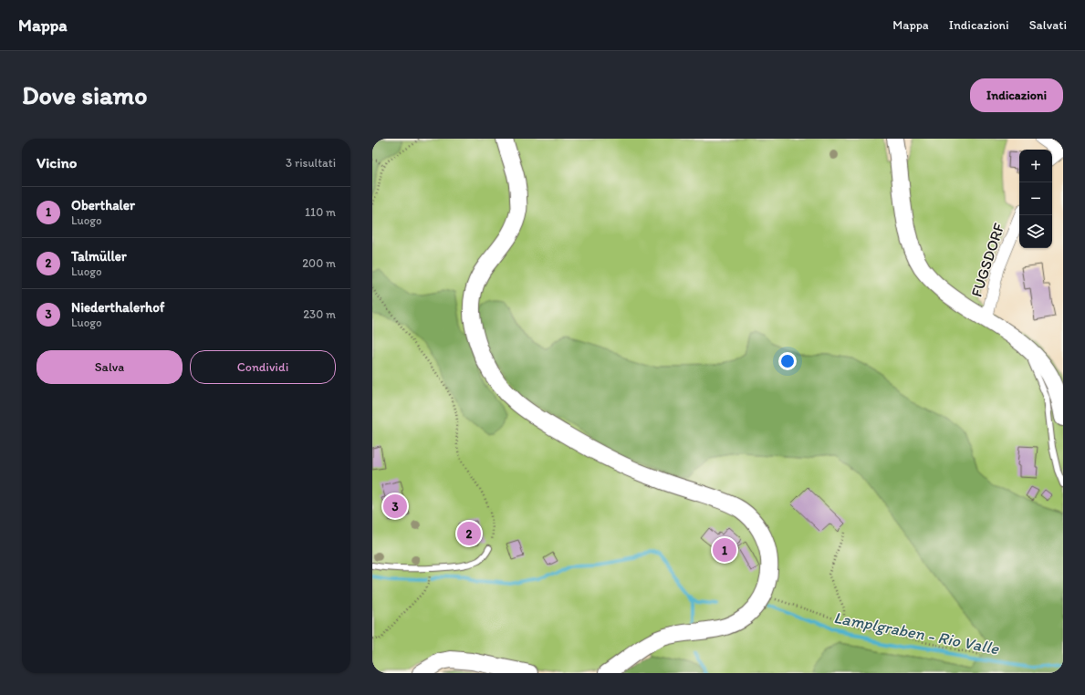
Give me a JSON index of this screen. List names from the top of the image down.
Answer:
{
  "streets": {
    "street": ["FUGSDORF"]
  },
  "water": ["Lamplgraben - Rio Valle"],
  "page": {
    "header": "Mappa",
    "nav": ["Mappa", "Indicazioni", "Salvati"],
    "buttons": [
      "Indicazioni",
      ["Salva", "Condividi"]
    ],
    "title": "Dove siamo",
    "heading": ["Vicino", "3 risultati"],
    "map_buttons": ["+", "−"],
    "list": [
      {
        "mark": "1",
        "name": "Oberthaler",
        "note": "Luogo",
        "value": "110 m"
      },
      {
        "mark": "2",
        "name": "Talmüller",
        "note": "Luogo",
        "value": "200 m"
      },
      {
        "mark": "3",
        "name": "Niederthalerhof",
        "note": "Luogo",
        "value": "230 m"
      }
    ],
    "pins": ["3", "2", "1"]
  }
}
